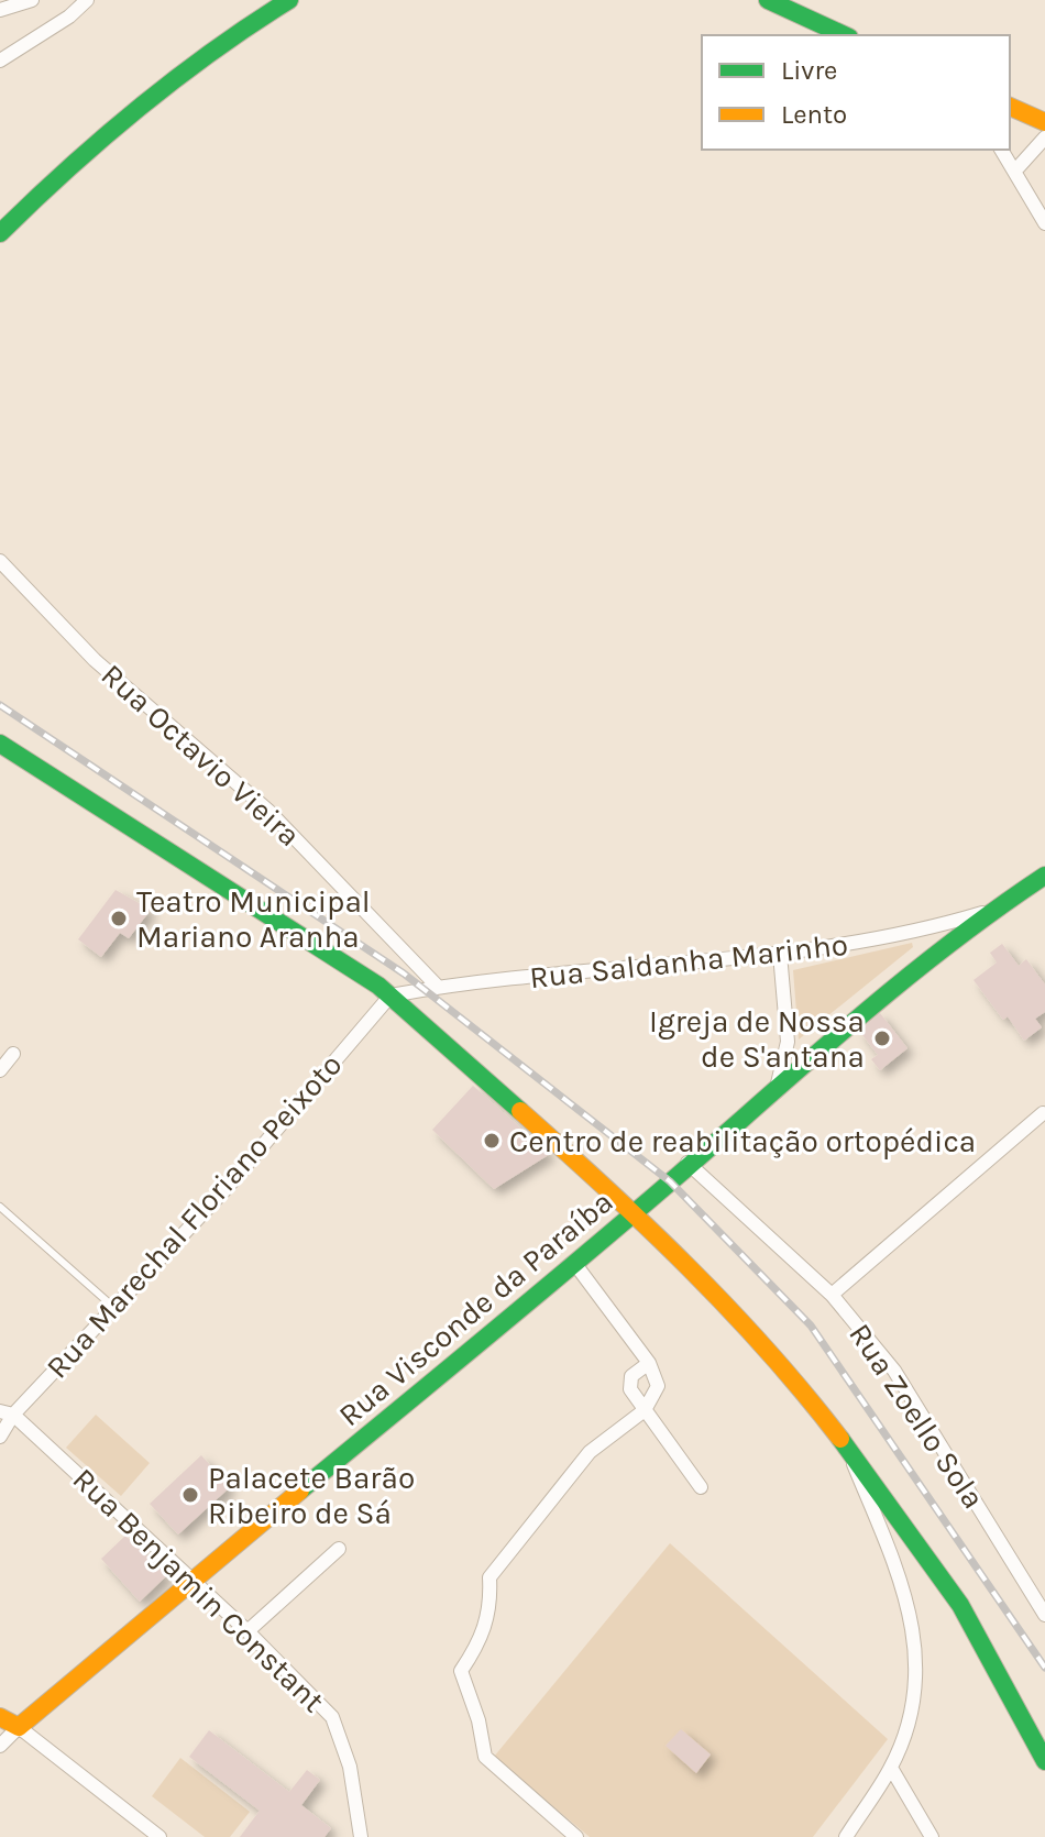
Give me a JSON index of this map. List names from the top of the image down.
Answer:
{
  "streets": {
    "main road": ["Rua Visconde da Paraíba"],
    "street": [
      "Rua Octavio Vieira",
      "Rua Saldanha Marinho",
      "Rua Marechal Floriano Peixoto",
      "Rua Zoello Sola",
      "Rua Benjamin Constant"
    ]
  },
  "crossings": [
    ["Rua Octavio Vieira", "Rua Saldanha Marinho"],
    ["Rua Saldanha Marinho", "Rua Marechal Floriano Peixoto"],
    ["Rua Saldanha Marinho", "Rua Visconde da Paraíba"],
    ["Rua Marechal Floriano Peixoto", "Rua Benjamin Constant"],
    ["Rua Visconde da Paraíba", "Rua Zoello Sola"],
    ["Rua Visconde da Paraíba", "Rua Benjamin Constant"]
  ],
  "places": [
    "Teatro Municipal Mariano Aranha",
    "Igreja de Nossa de S'antana",
    "Centro de reabilitação ortopédica",
    "Palacete Barão Ribeiro de Sá"
  ],
  "legend": ["Livre", "Lento"]
}
